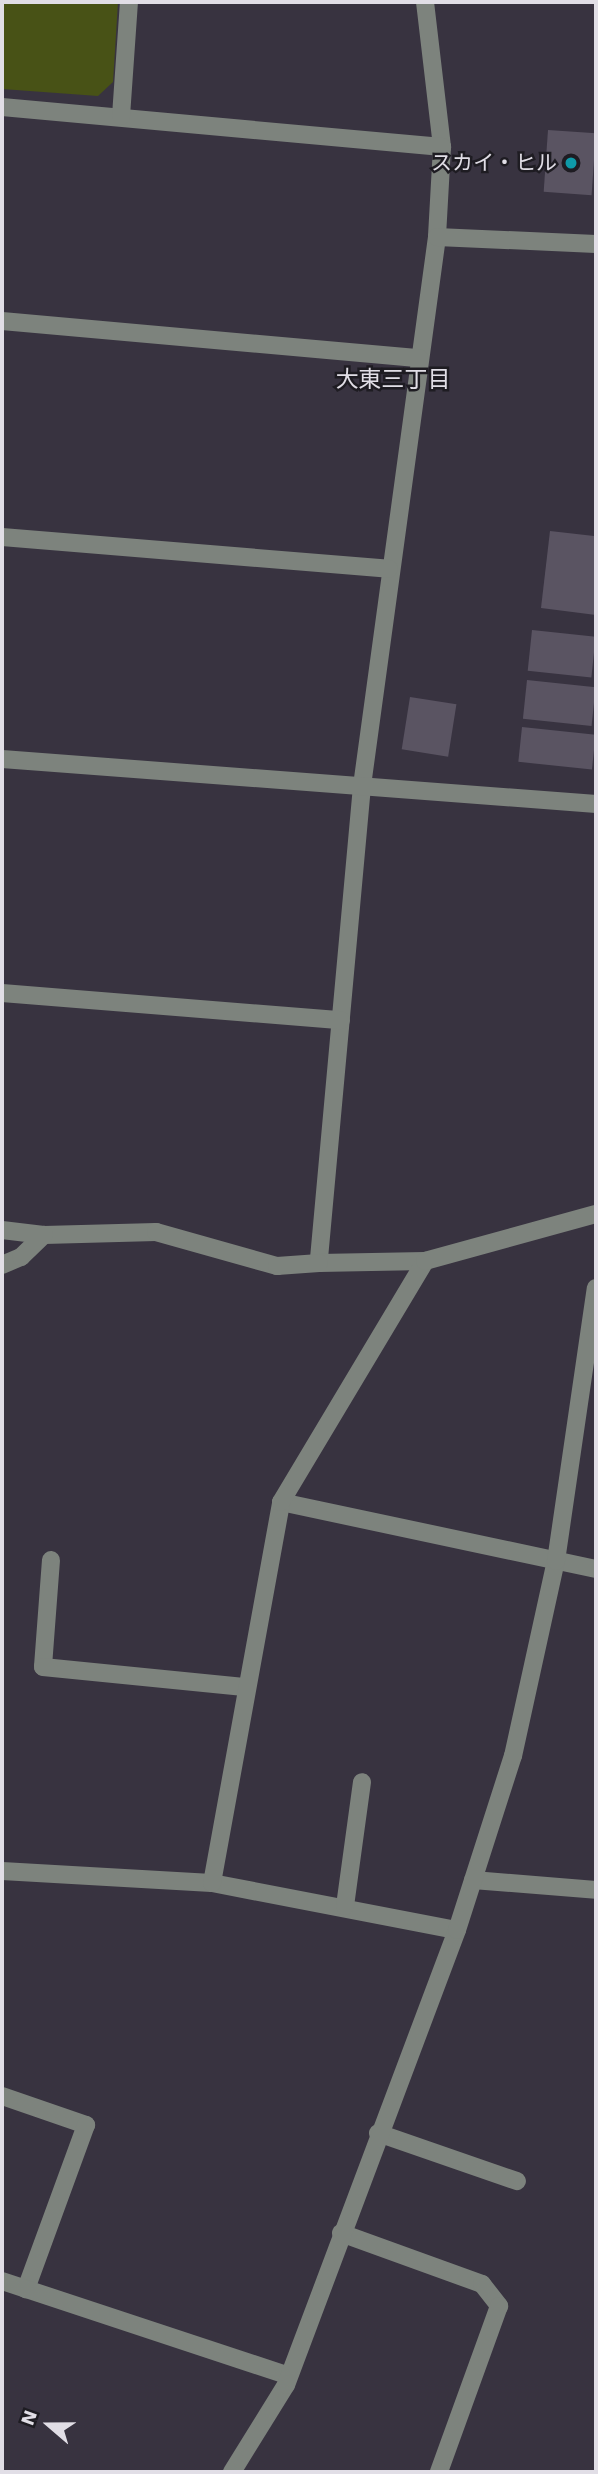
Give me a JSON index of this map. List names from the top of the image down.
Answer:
{
  "districts": ["大東三丁目"],
  "places": ["スカイ・ヒル"],
  "north": "left"
}
